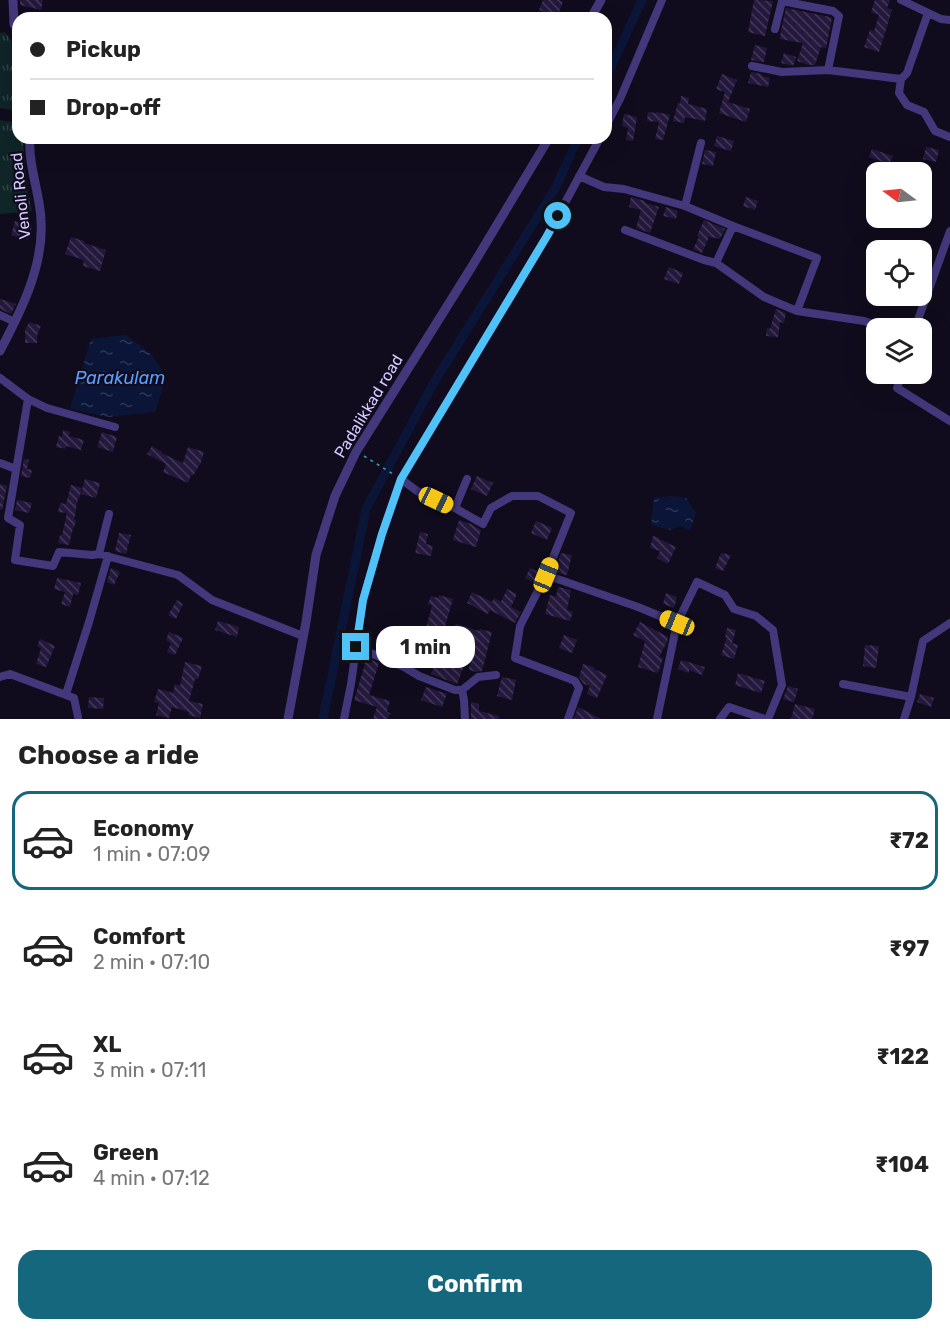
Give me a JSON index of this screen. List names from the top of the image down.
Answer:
{
  "streets": {
    "street": ["Venoli Road", "Padalikkad road"]
  },
  "water": ["Parakulam"],
  "north": "left",
  "page": {
    "banner": ["Pickup", "Drop-off"],
    "bubble": "1 min",
    "heading": "Choose a ride",
    "list": [
      {
        "name": "Economy",
        "note": "1 min · 07:09",
        "value": "₹72"
      },
      {
        "name": "Comfort",
        "note": "2 min · 07:10",
        "value": "₹97"
      },
      {
        "name": "XL",
        "note": "3 min · 07:11",
        "value": "₹122"
      },
      {
        "name": "Green",
        "note": "4 min · 07:12",
        "value": "₹104"
      }
    ],
    "buttons": "Confirm"
  }
}
